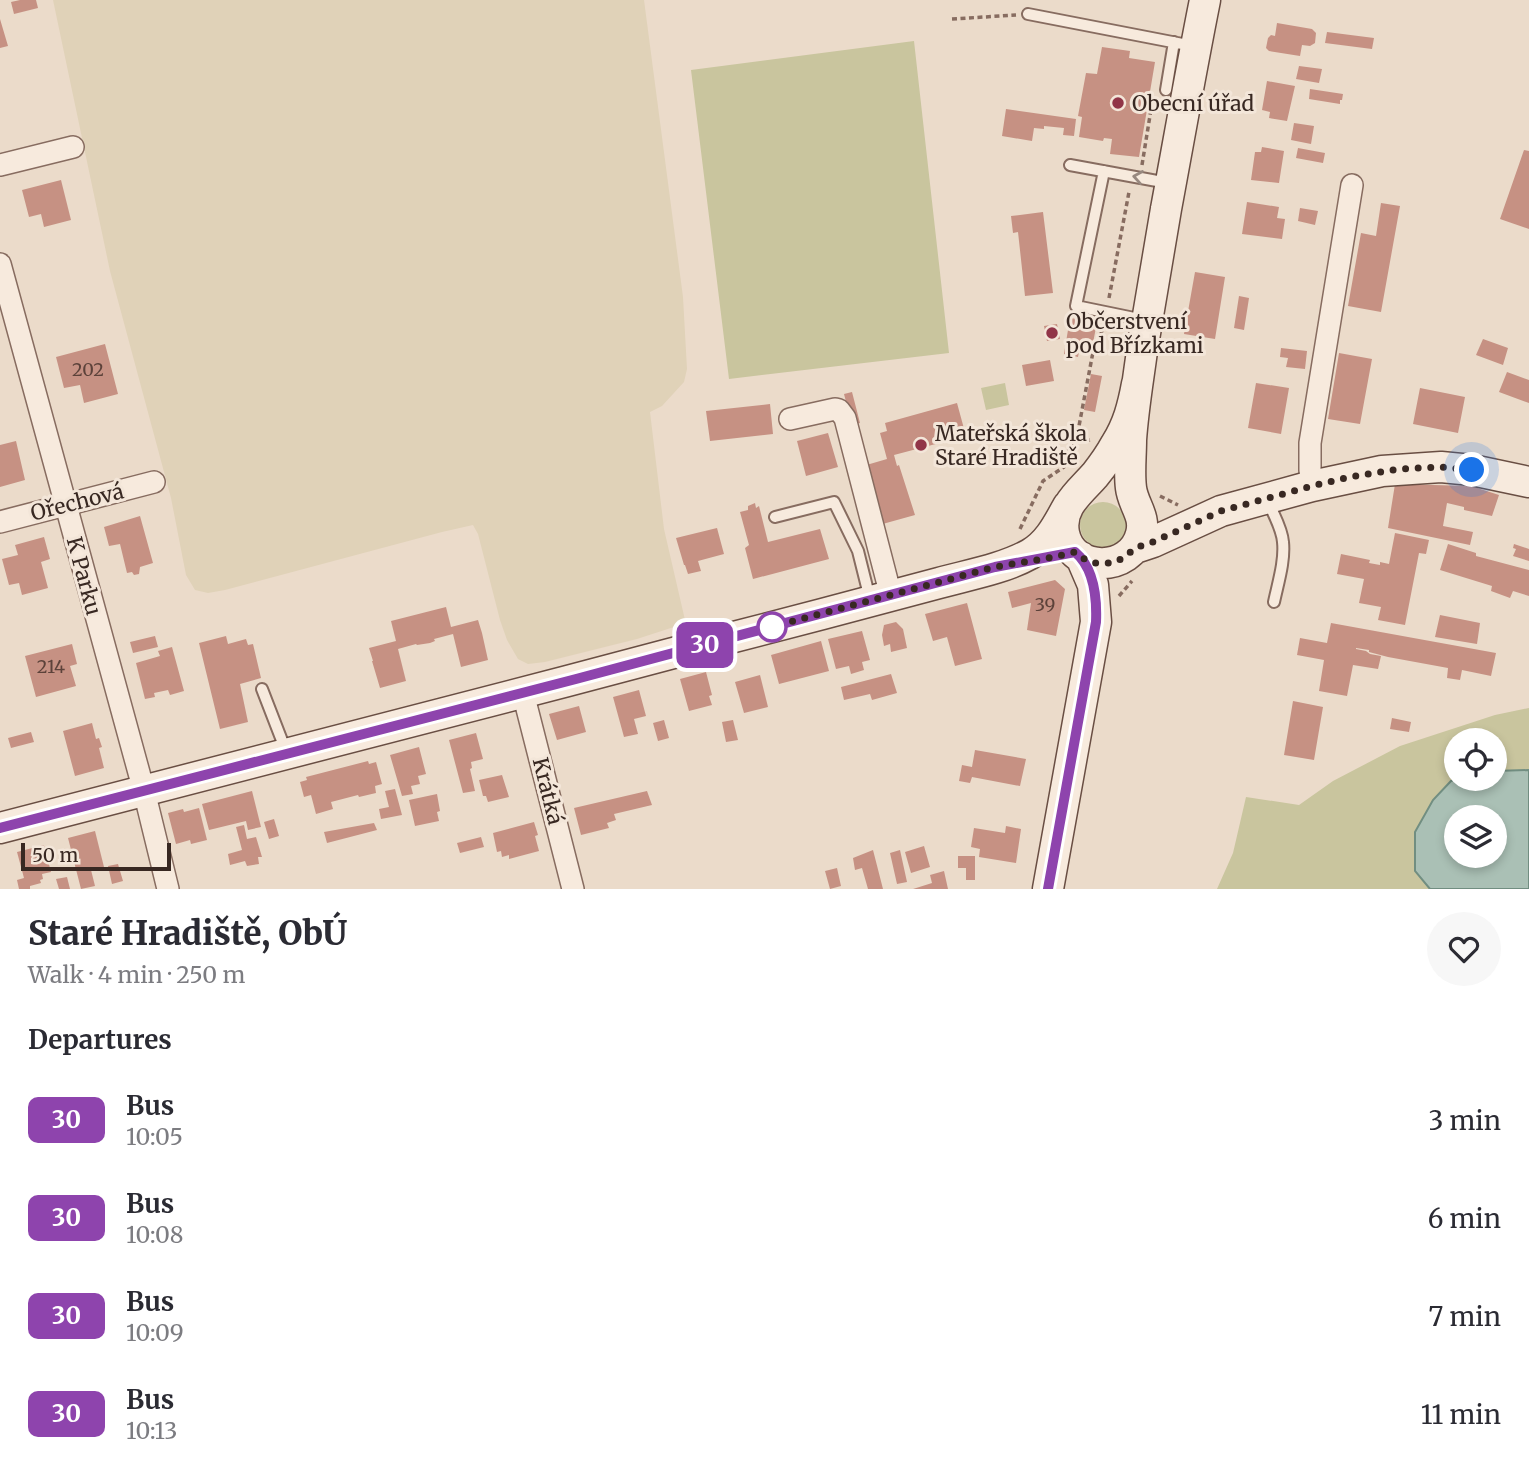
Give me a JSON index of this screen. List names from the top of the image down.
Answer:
{
  "streets": {
    "street": ["Ořechová", "K Parku", "Krátká"]
  },
  "crossings": [
    ["Ořechová", "K Parku"]
  ],
  "places": ["Obecní úřad", "Občerstvení pod Břízkami", "Mateřská škola Staré Hradiště"],
  "lines": ["bus line 30"],
  "house_numbers": ["202", "39", "214"],
  "scale_bar": "50 m",
  "page": {
    "on_map": "30",
    "scale": "50 m",
    "heading": [
      ["Staré Hradiště, ObÚ", "Walk · 4 min · 250 m"],
      "Departures"
    ],
    "list": [
      {
        "mark": "30",
        "name": "Bus",
        "note": "10:05",
        "value": "3 min"
      },
      {
        "mark": "30",
        "name": "Bus",
        "note": "10:08",
        "value": "6 min"
      },
      {
        "mark": "30",
        "name": "Bus",
        "note": "10:09",
        "value": "7 min"
      },
      {
        "mark": "30",
        "name": "Bus",
        "note": "10:13",
        "value": "11 min"
      }
    ]
  }
}
